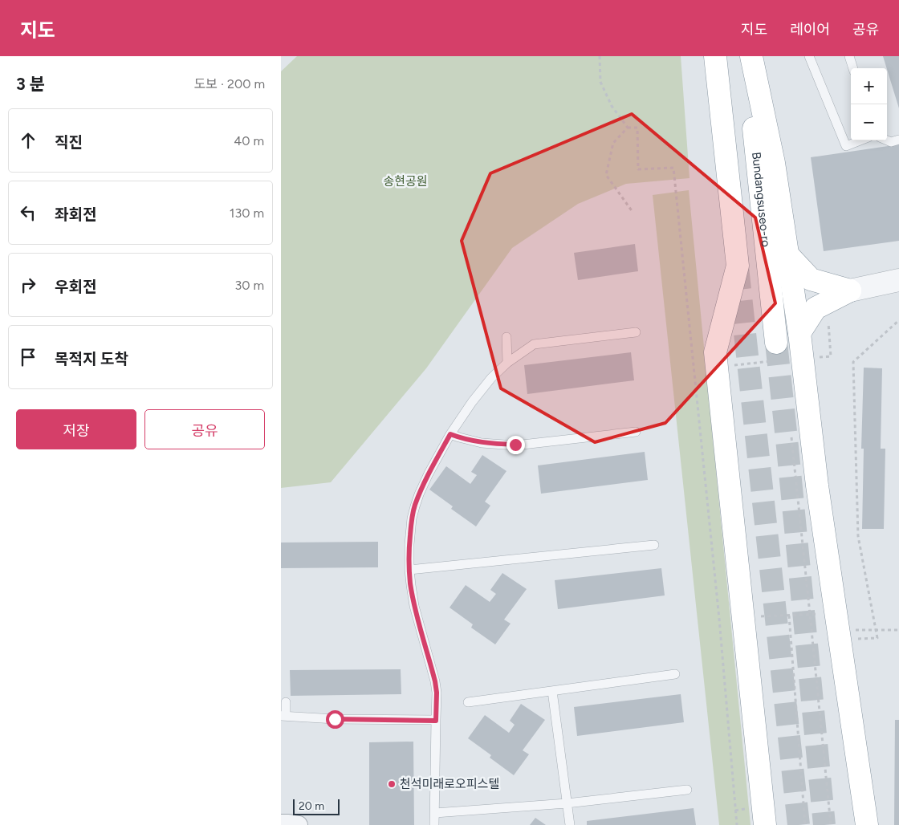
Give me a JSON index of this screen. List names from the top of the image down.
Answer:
{
  "streets": {
    "highway": ["Bundangsuseo-ro"]
  },
  "parks": ["송현공원"],
  "places": ["천석미래로오피스텔"],
  "scale_bar": "20 m",
  "page": {
    "header": "지도",
    "nav": ["지도", "레이어", "공유"],
    "heading": ["3 분", "도보 · 200 m"],
    "map_buttons": ["+", "−"],
    "list": [
      ["직진", "40 m"],
      ["좌회전", "130 m"],
      ["우회전", "30 m"],
      "목적지 도착"
    ],
    "buttons": ["저장", "공유"],
    "scale": "20 m"
  }
}
